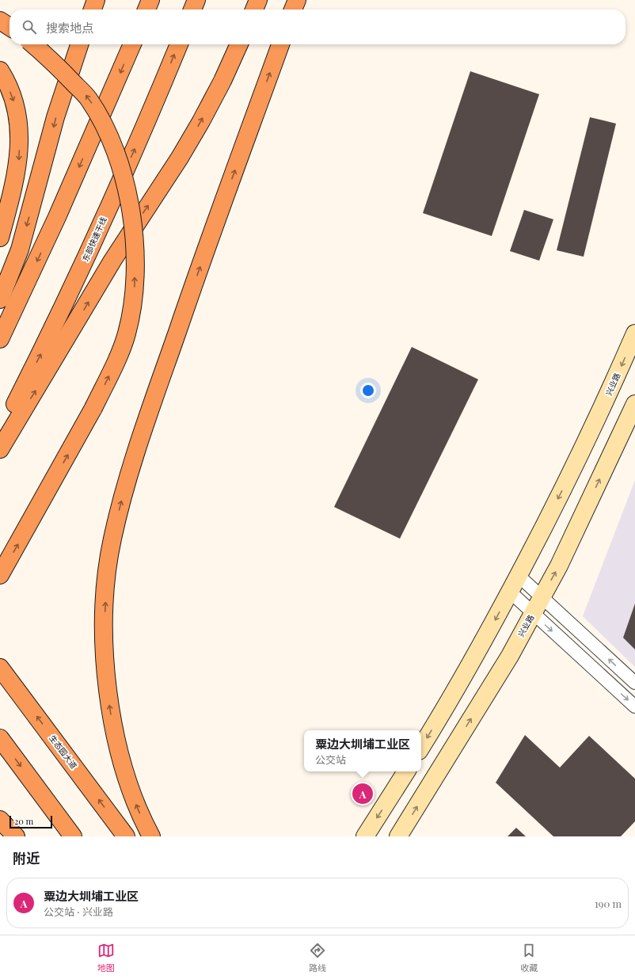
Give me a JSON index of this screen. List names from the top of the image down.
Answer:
{
  "streets": {
    "highway": ["东部快速干线", "生态园大道"],
    "main road": ["兴业路"]
  },
  "scale_bar": "20 m",
  "page": {
    "search": "搜索地点",
    "popup": ["粟边大圳埔工业区", "公交站"],
    "pins": "A",
    "scale": "20 m",
    "heading": "附近",
    "list": [
      {
        "mark": "A",
        "name": "粟边大圳埔工业区",
        "note": "公交站 · 兴业路",
        "value": "190 m"
      }
    ],
    "nav": ["地图", "路线", "收藏"]
  }
}
